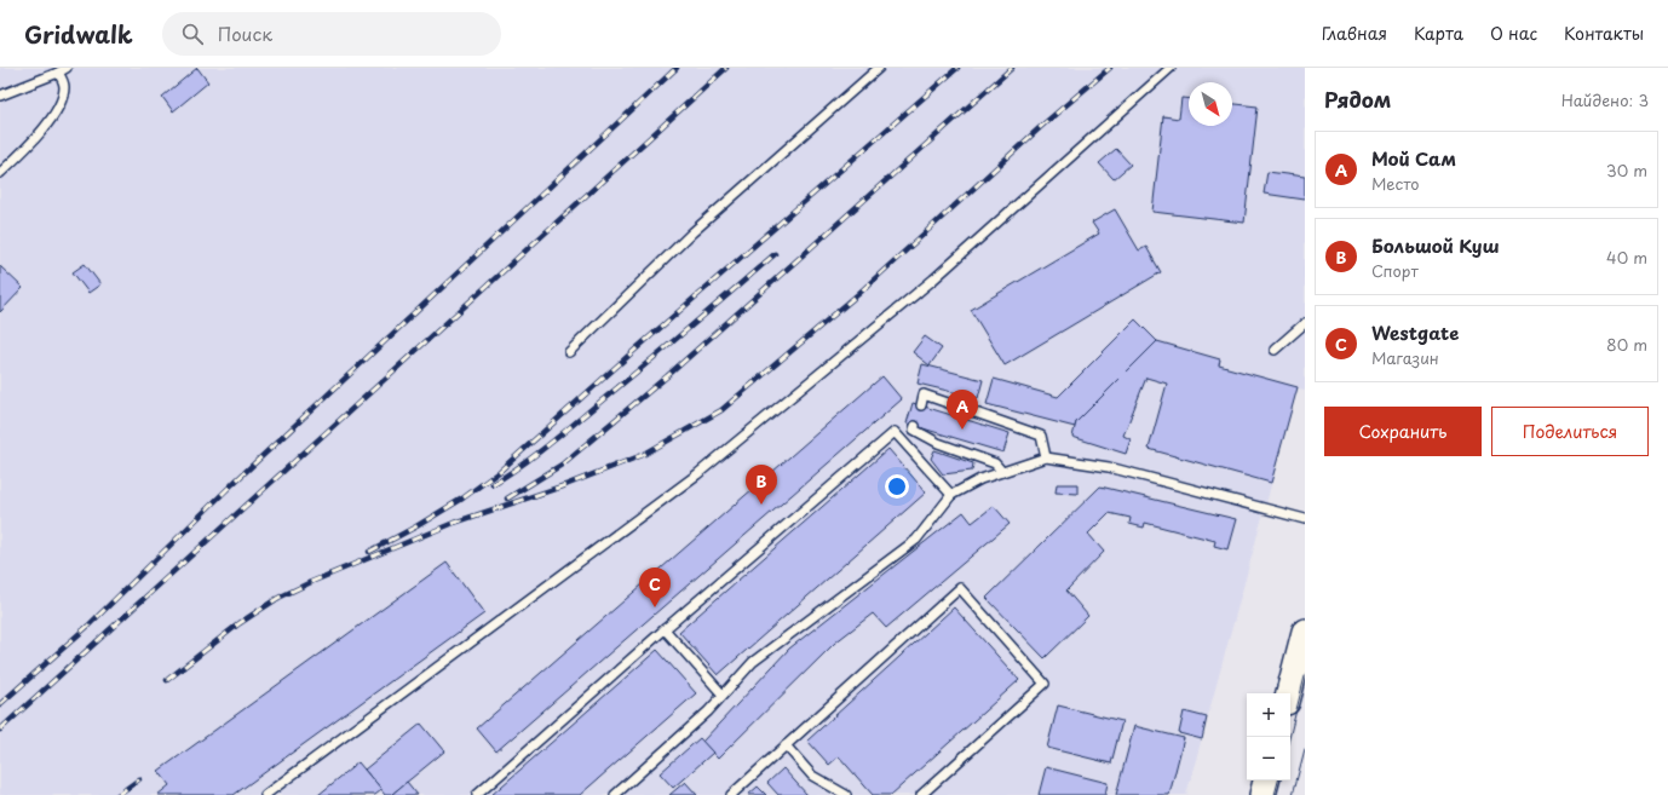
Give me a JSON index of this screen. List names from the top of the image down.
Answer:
{
  "north": "bottom right",
  "page": {
    "header": "Gridwalk",
    "search": "Поиск",
    "nav": [
      "Главная",
      "Карта",
      "О нас",
      "Контакты"
    ],
    "heading": ["Рядом", "Найдено: 3"],
    "list": [
      {
        "mark": "A",
        "name": "Мой Сам",
        "note": "Место",
        "value": "30 m"
      },
      {
        "mark": "B",
        "name": "Большой Куш",
        "note": "Спорт",
        "value": "40 m"
      },
      {
        "mark": "C",
        "name": "Westgate",
        "note": "Магазин",
        "value": "80 m"
      }
    ],
    "pins": ["A", "B", "C"],
    "buttons": ["Сохранить", "Поделиться"],
    "map_buttons": ["+", "−"]
  }
}
